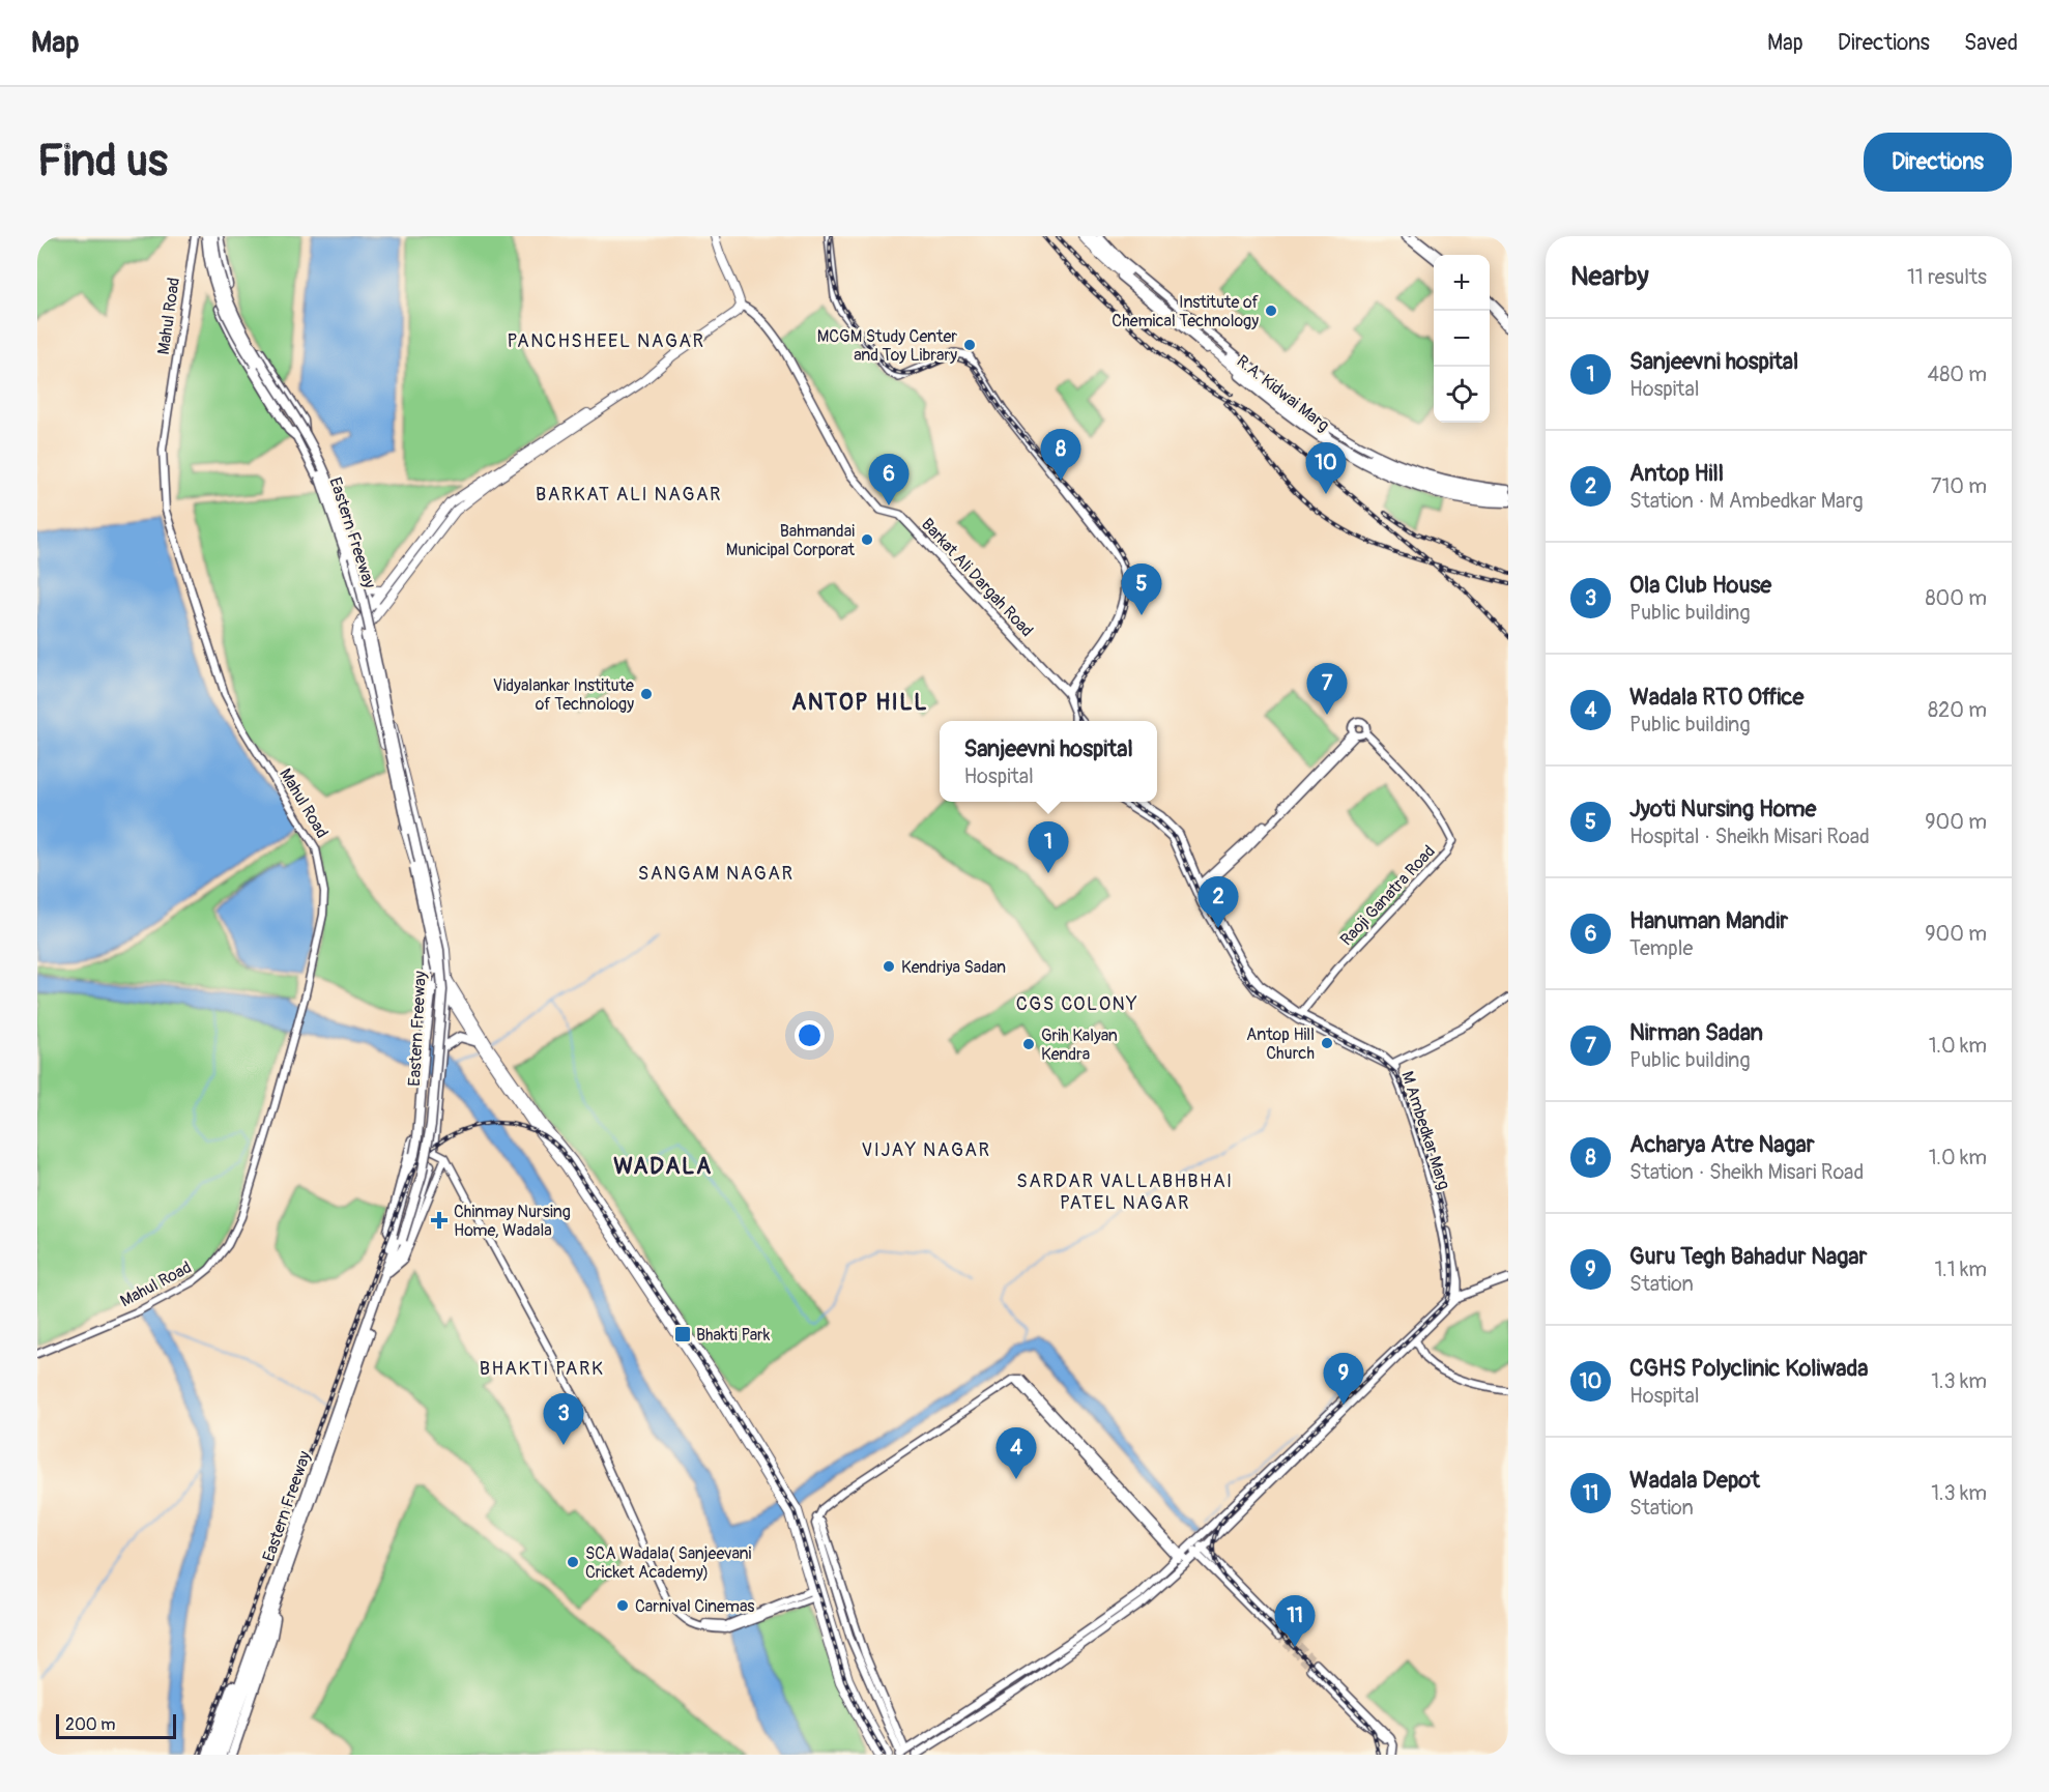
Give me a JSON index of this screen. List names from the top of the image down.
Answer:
{
  "streets": {
    "highway": ["Eastern Freeway"],
    "main road": ["Barkat Ali Dargah Road", "M Ambedkar Marg"],
    "street": ["Mahul Road", "R.A. Kidwai Marg", "Raoji Ganatra Road"]
  },
  "crossings": [
    ["Raoji Ganatra Road", "M Ambedkar Marg"]
  ],
  "districts": [
    "PANCHSHEEL NAGAR",
    "BARKAT ALI NAGAR",
    "ANTOP HILL",
    "SANGAM NAGAR",
    "CGS COLONY",
    "VIJAY NAGAR",
    "WADALA",
    "SARDAR VALLABHBHAI PATEL NAGAR",
    "BHAKTI PARK"
  ],
  "places": {
    "other": [
      "Institute of Chemical Technology",
      "MCGM Study Center and Toy Library",
      "Bahmandai Municipal Corporat",
      "Vidyalankar Institute of Technology",
      "Kendriya Sadan",
      "Antop Hill Church",
      "Grih Kalyan Kendra",
      "SCA Wadala( Sanjeevani Cricket Academy)",
      "Carnival Cinemas"
    ],
    "health": ["Chinmay Nursing Home, Wadala"],
    "transit": ["Bhakti Park"]
  },
  "scale_bar": "200 m",
  "page": {
    "header": "Map",
    "nav": ["Map", "Directions", "Saved"],
    "buttons": "Directions",
    "title": "Find us",
    "heading": ["Nearby", "11 results"],
    "map_buttons": ["+", "−"],
    "list": [
      {
        "mark": "1",
        "name": "Sanjeevni hospital",
        "note": "Hospital",
        "value": "480 m"
      },
      {
        "mark": "2",
        "name": "Antop Hill",
        "note": "Station · M Ambedkar Marg",
        "value": "710 m"
      },
      {
        "mark": "3",
        "name": "Ola Club House",
        "note": "Public building",
        "value": "800 m"
      },
      {
        "mark": "4",
        "name": "Wadala RTO Office",
        "note": "Public building",
        "value": "820 m"
      },
      {
        "mark": "5",
        "name": "Jyoti Nursing Home",
        "note": "Hospital · Sheikh Misari Road",
        "value": "900 m"
      },
      {
        "mark": "6",
        "name": "Hanuman Mandir",
        "note": "Temple",
        "value": "900 m"
      },
      {
        "mark": "7",
        "name": "Nirman Sadan",
        "note": "Public building",
        "value": "1.0 km"
      },
      {
        "mark": "8",
        "name": "Acharya Atre Nagar",
        "note": "Station · Sheikh Misari Road",
        "value": "1.0 km"
      },
      {
        "mark": "9",
        "name": "Guru Tegh Bahadur Nagar",
        "note": "Station",
        "value": "1.1 km"
      },
      {
        "mark": "10",
        "name": "CGHS Polyclinic Koliwada",
        "note": "Hospital",
        "value": "1.3 km"
      },
      {
        "mark": "11",
        "name": "Wadala Depot",
        "note": "Station",
        "value": "1.3 km"
      }
    ],
    "pins": [
      "8",
      "10",
      "6",
      "5",
      "7",
      "1",
      "2",
      "9",
      "3",
      "4",
      "11"
    ],
    "popup": ["Sanjeevni hospital", "Hospital"],
    "scale": "200 m"
  }
}
